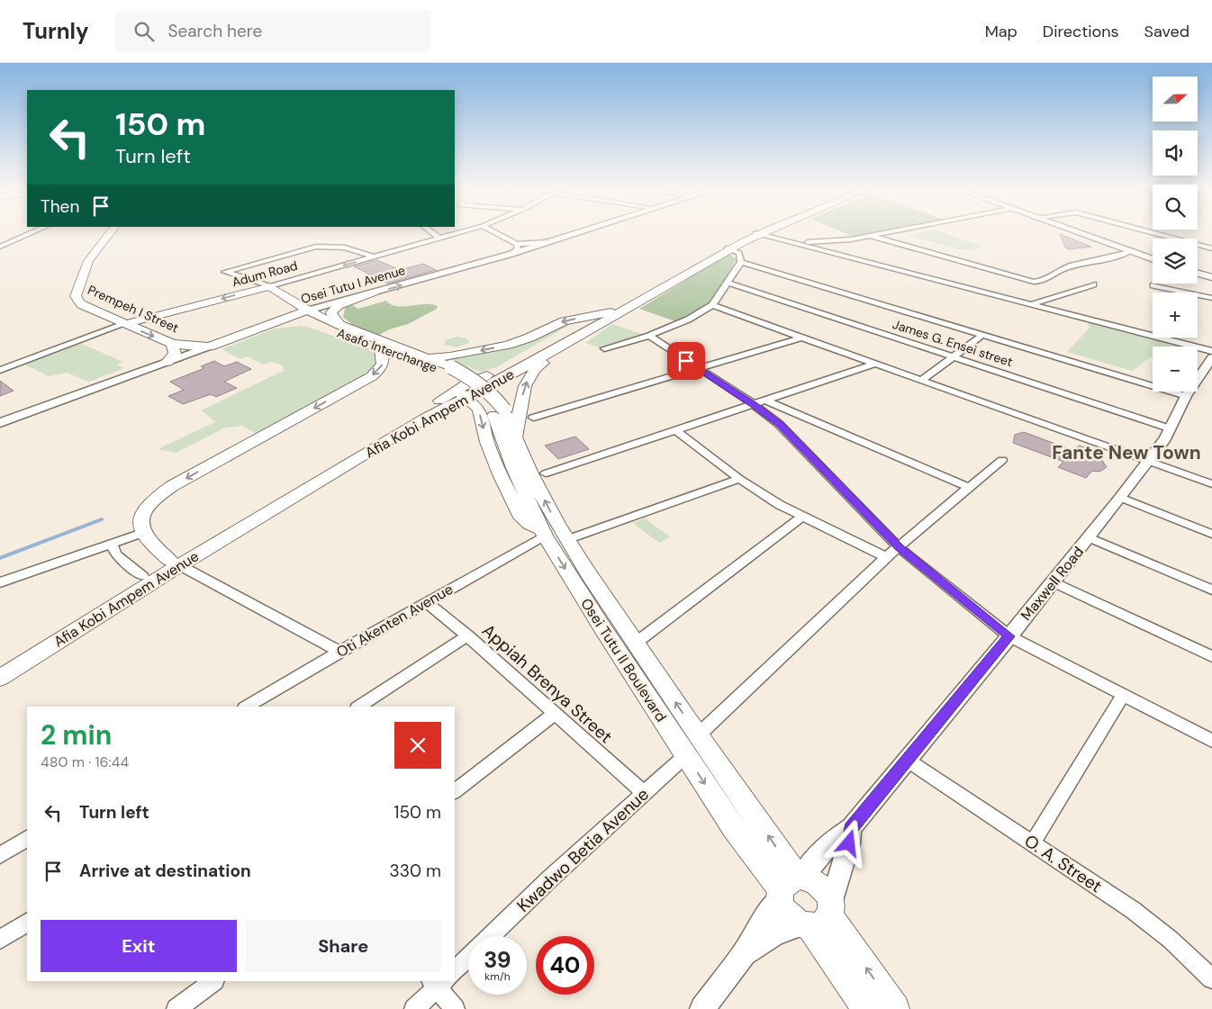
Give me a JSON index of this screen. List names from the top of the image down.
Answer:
{
  "streets": {
    "main road": [
      "Adum Road",
      "Osei Tutu I Avenue",
      "Prempeh I Street",
      "Asafo Interchange",
      "Afia Kobi Ampem Avenue",
      "Osei Tutu II Boulevard"
    ],
    "street": [
      "James G. Ensei street",
      "Maxwell Road",
      "Oti Akenten Avenue",
      "Appiah Brenya Street",
      "Kwadwo Betia Avenue",
      "O. A. Street"
    ]
  },
  "crossings": [
    ["Adum Road", "Prempeh I Street"],
    ["Adum Road", "Asafo Interchange"],
    ["Osei Tutu I Avenue", "Prempeh I Street"],
    ["Osei Tutu I Avenue", "Asafo Interchange"],
    ["Asafo Interchange", "Osei Tutu II Boulevard"],
    ["Maxwell Road", "Osei Tutu II Boulevard"],
    ["Maxwell Road", "O. A. Street"],
    ["Oti Akenten Avenue", "Osei Tutu II Boulevard"],
    ["Oti Akenten Avenue", "Appiah Brenya Street"],
    ["Osei Tutu II Boulevard", "Kwadwo Betia Avenue"],
    ["Appiah Brenya Street", "Kwadwo Betia Avenue"]
  ],
  "one_way": ["Adum Road"],
  "districts": ["Fante New Town"],
  "north": "right",
  "page": {
    "header": "Turnly",
    "search": "Search here",
    "nav": ["Map", "Directions", "Saved"],
    "map_buttons": ["+", "−"],
    "turn": ["150 m", "Turn left"],
    "then": "Then",
    "heading": ["2 min", "480 m · 16:44"],
    "list": [
      {
        "name": "Turn left",
        "value": "150 m"
      },
      {
        "name": "Arrive at destination",
        "value": "330 m"
      }
    ],
    "buttons": ["Exit", "Share"],
    "speed": "39 km/h",
    "limit": "40"
  }
}
